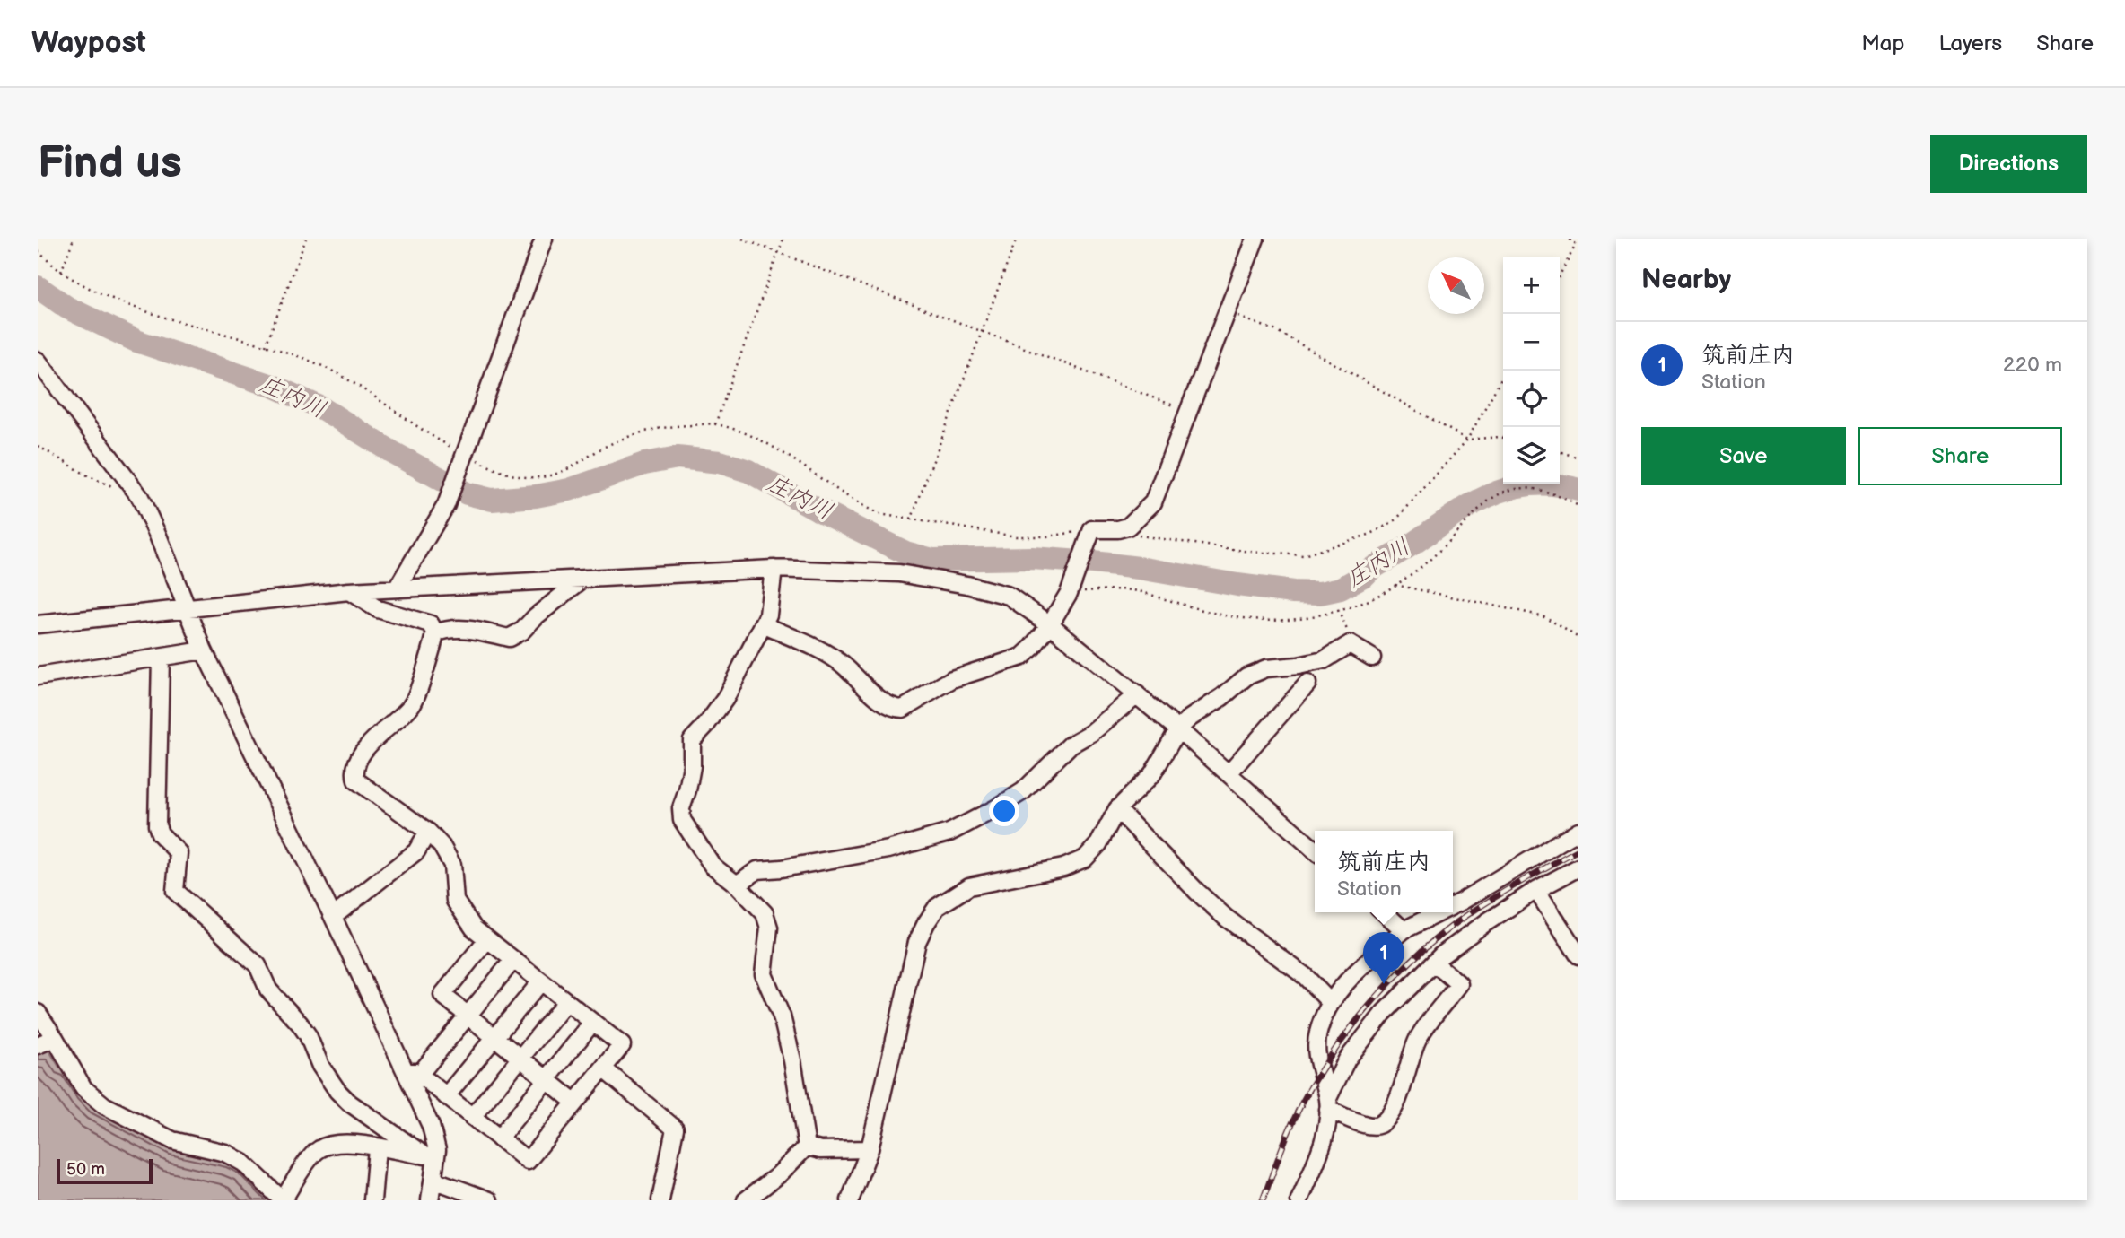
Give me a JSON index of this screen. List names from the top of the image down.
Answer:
{
  "water": ["庄内川"],
  "scale_bar": "50 m",
  "north": "top left",
  "page": {
    "header": "Waypost",
    "nav": ["Map", "Layers", "Share"],
    "buttons": [
      "Directions",
      ["Save", "Share"]
    ],
    "title": "Find us",
    "heading": "Nearby",
    "map_buttons": ["+", "−"],
    "list": [
      {
        "mark": "1",
        "name": "筑前庄内",
        "note": "Station",
        "value": "220 m"
      }
    ],
    "popup": ["筑前庄内", "Station"],
    "pins": "1",
    "scale": "50 m"
  }
}
